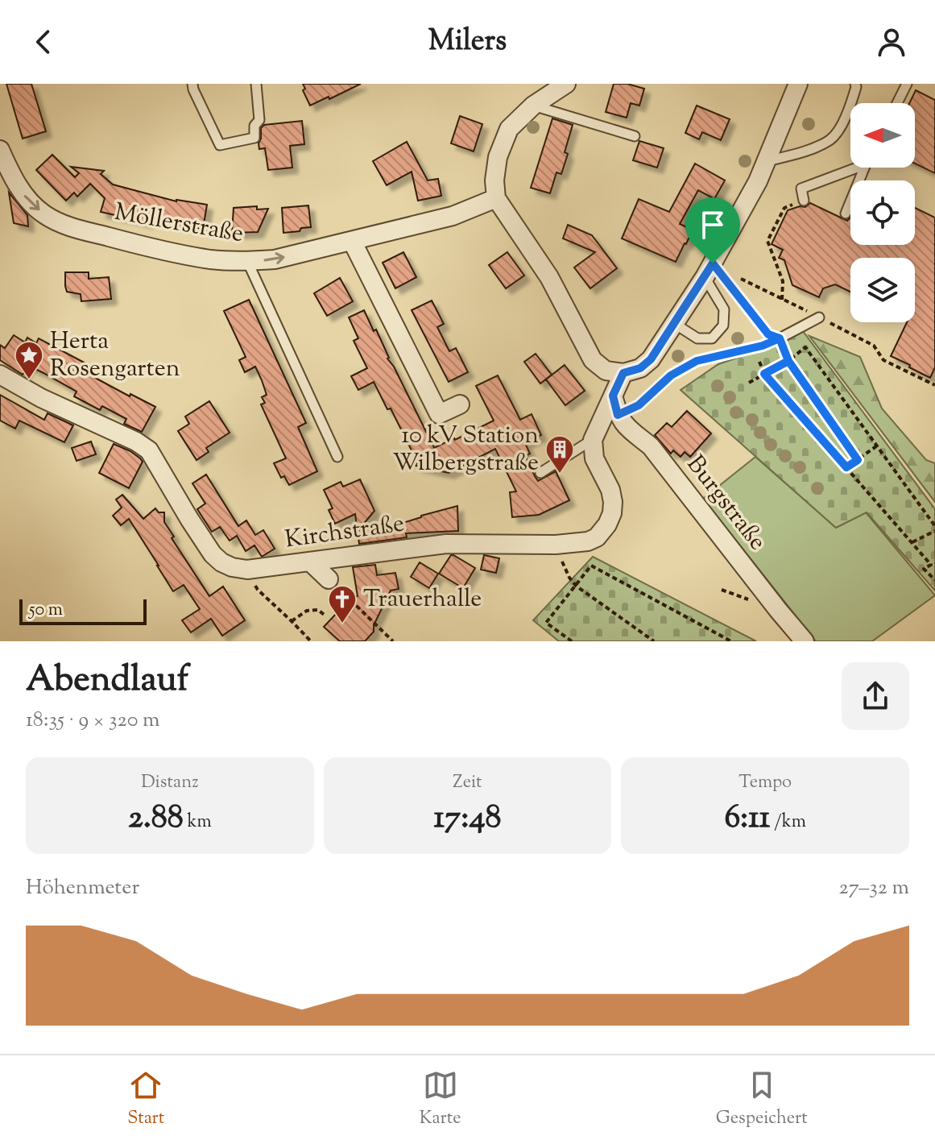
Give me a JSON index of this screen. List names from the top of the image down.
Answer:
{
  "streets": {
    "street": ["Möllerstraße", "Burgstraße", "Kirchstraße"]
  },
  "one_way": ["Möllerstraße"],
  "places": {
    "place": ["Herta Rosengarten"],
    "building": ["10 kV Station Wilbergstraße"],
    "church": ["Trauerhalle"]
  },
  "scale_bar": "50 m",
  "north": "left",
  "page": {
    "header": "Milers",
    "scale": "50 m",
    "heading": ["Abendlauf", "18:35 · 9 × 320 m"],
    "stats": [
      ["Distanz", "2.88 km"],
      ["Zeit", "17:48"],
      ["Tempo", "6:11 /km"]
    ],
    "chart": ["Höhenmeter", "27–32 m"],
    "tabs": ["Start", "Karte", "Gespeichert"]
  }
}
